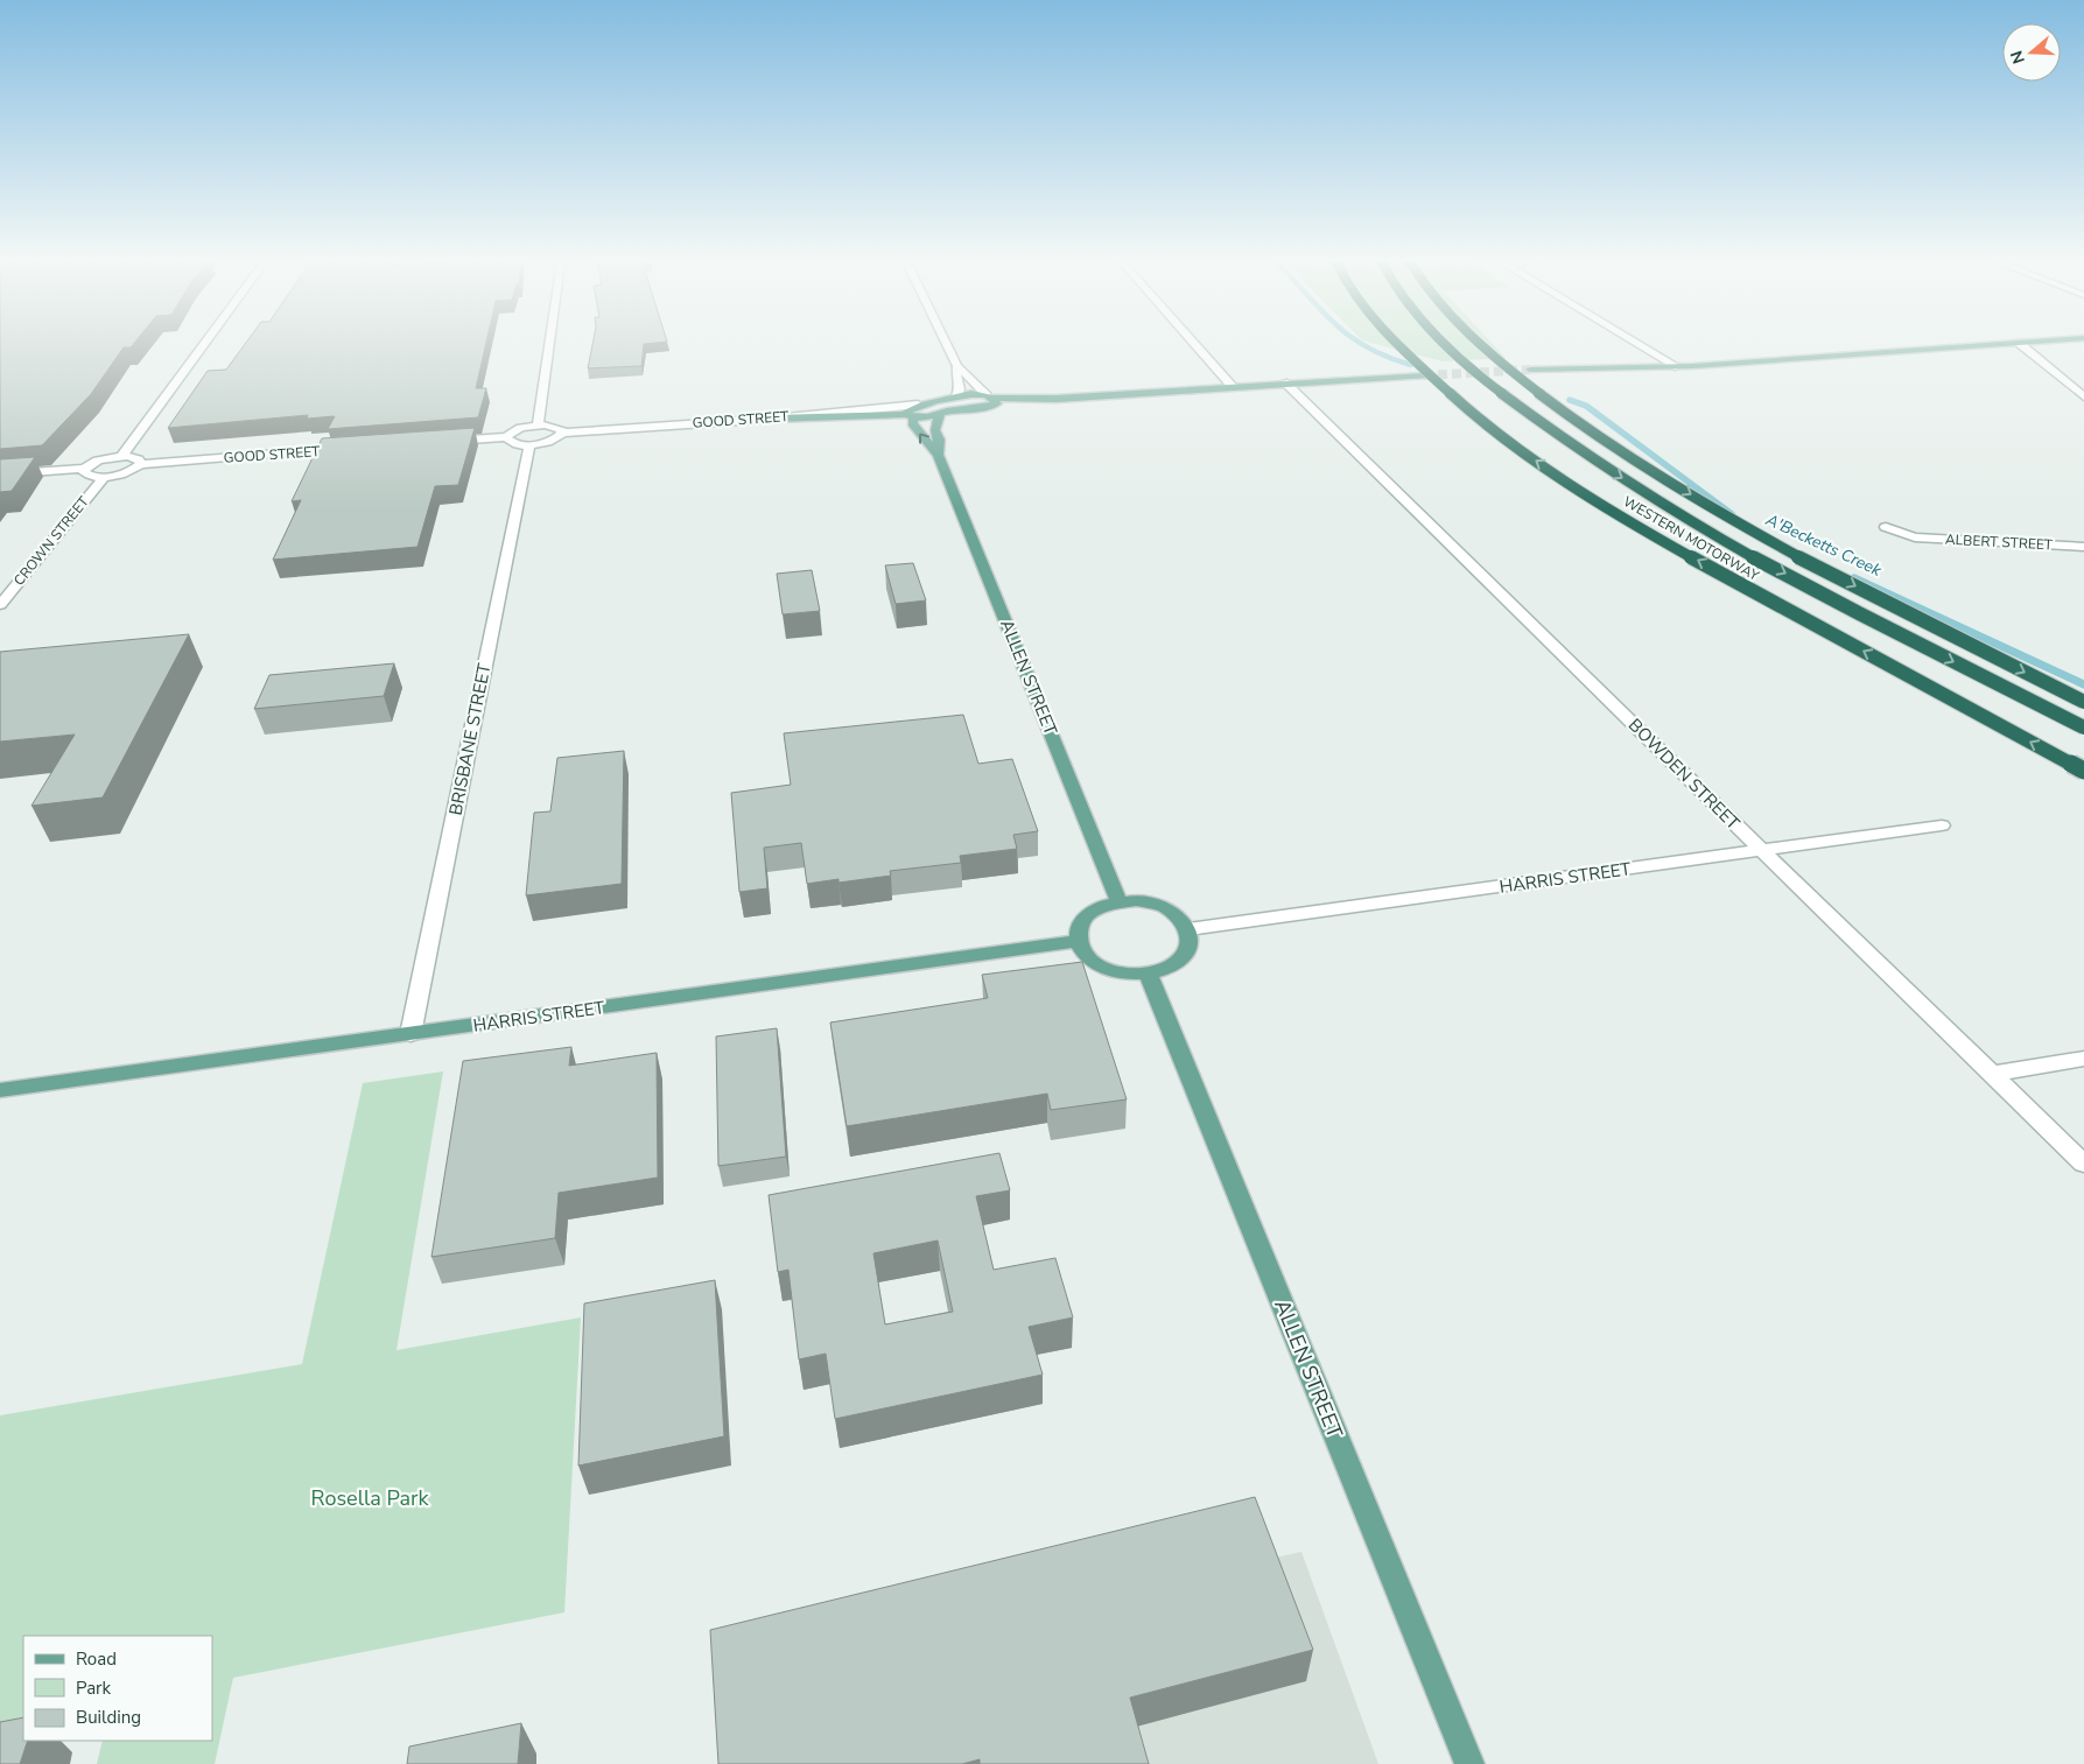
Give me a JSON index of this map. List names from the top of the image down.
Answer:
{
  "streets": {
    "highway": ["WESTERN MOTORWAY"],
    "main road": ["ALLEN STREET", "HARRIS STREET"],
    "street": [
      "GOOD STREET",
      "CROWN STREET",
      "ALBERT STREET",
      "BRISBANE STREET",
      "BOWDEN STREET"
    ]
  },
  "crossings": [
    ["ALLEN STREET", "HARRIS STREET"],
    ["BRISBANE STREET", "HARRIS STREET"],
    ["BOWDEN STREET", "HARRIS STREET"]
  ],
  "water": ["A'Becketts Creek"],
  "parks": ["Rosella Park"],
  "legend": ["Road", "Park", "Building"],
  "north": "left"
}
